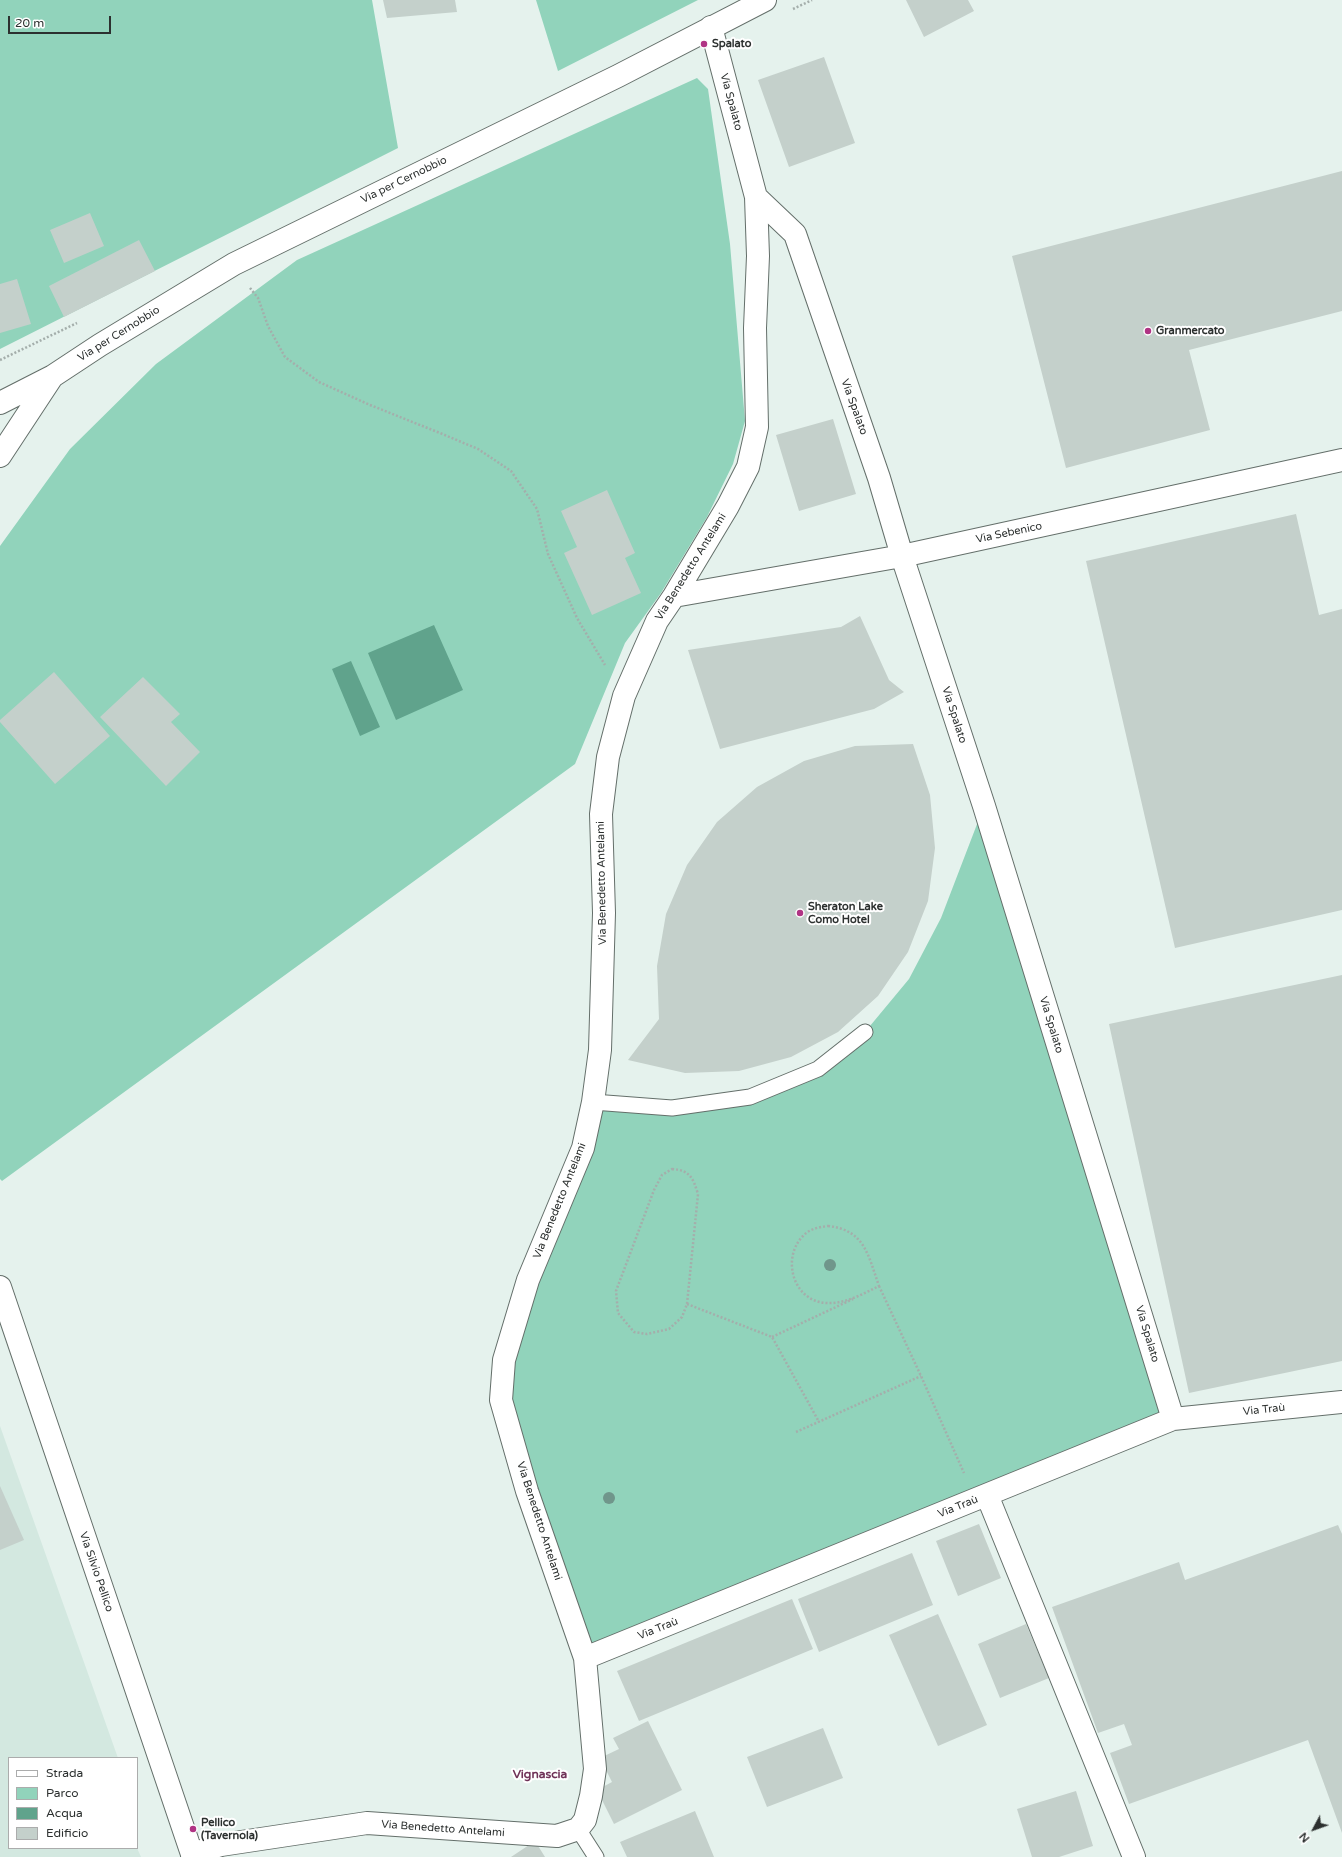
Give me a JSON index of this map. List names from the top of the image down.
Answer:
{
  "streets": {
    "street": [
      "Via Spalato",
      "Via per Cernobbio",
      "Via Sebenico",
      "Via Benedetto Antelami",
      "Via Traù",
      "Via Silvio Pellico"
    ]
  },
  "crossings": [
    ["Via Spalato", "Via per Cernobbio"],
    ["Via Spalato", "Via Sebenico"],
    ["Via Spalato", "Via Benedetto Antelami"],
    ["Via Spalato", "Via Traù"],
    ["Via Sebenico", "Via Benedetto Antelami"],
    ["Via Benedetto Antelami", "Via Traù"],
    ["Via Benedetto Antelami", "Via Silvio Pellico"]
  ],
  "districts": ["Vignascia"],
  "places": [
    "Spalato",
    "Granmercato",
    "Sheraton Lake Como Hotel",
    "Pellico (Tavernola)"
  ],
  "legend": [
    "Strada",
    "Parco",
    "Acqua",
    "Edificio"
  ],
  "scale_bar": "20 m",
  "north": "bottom left"
}
